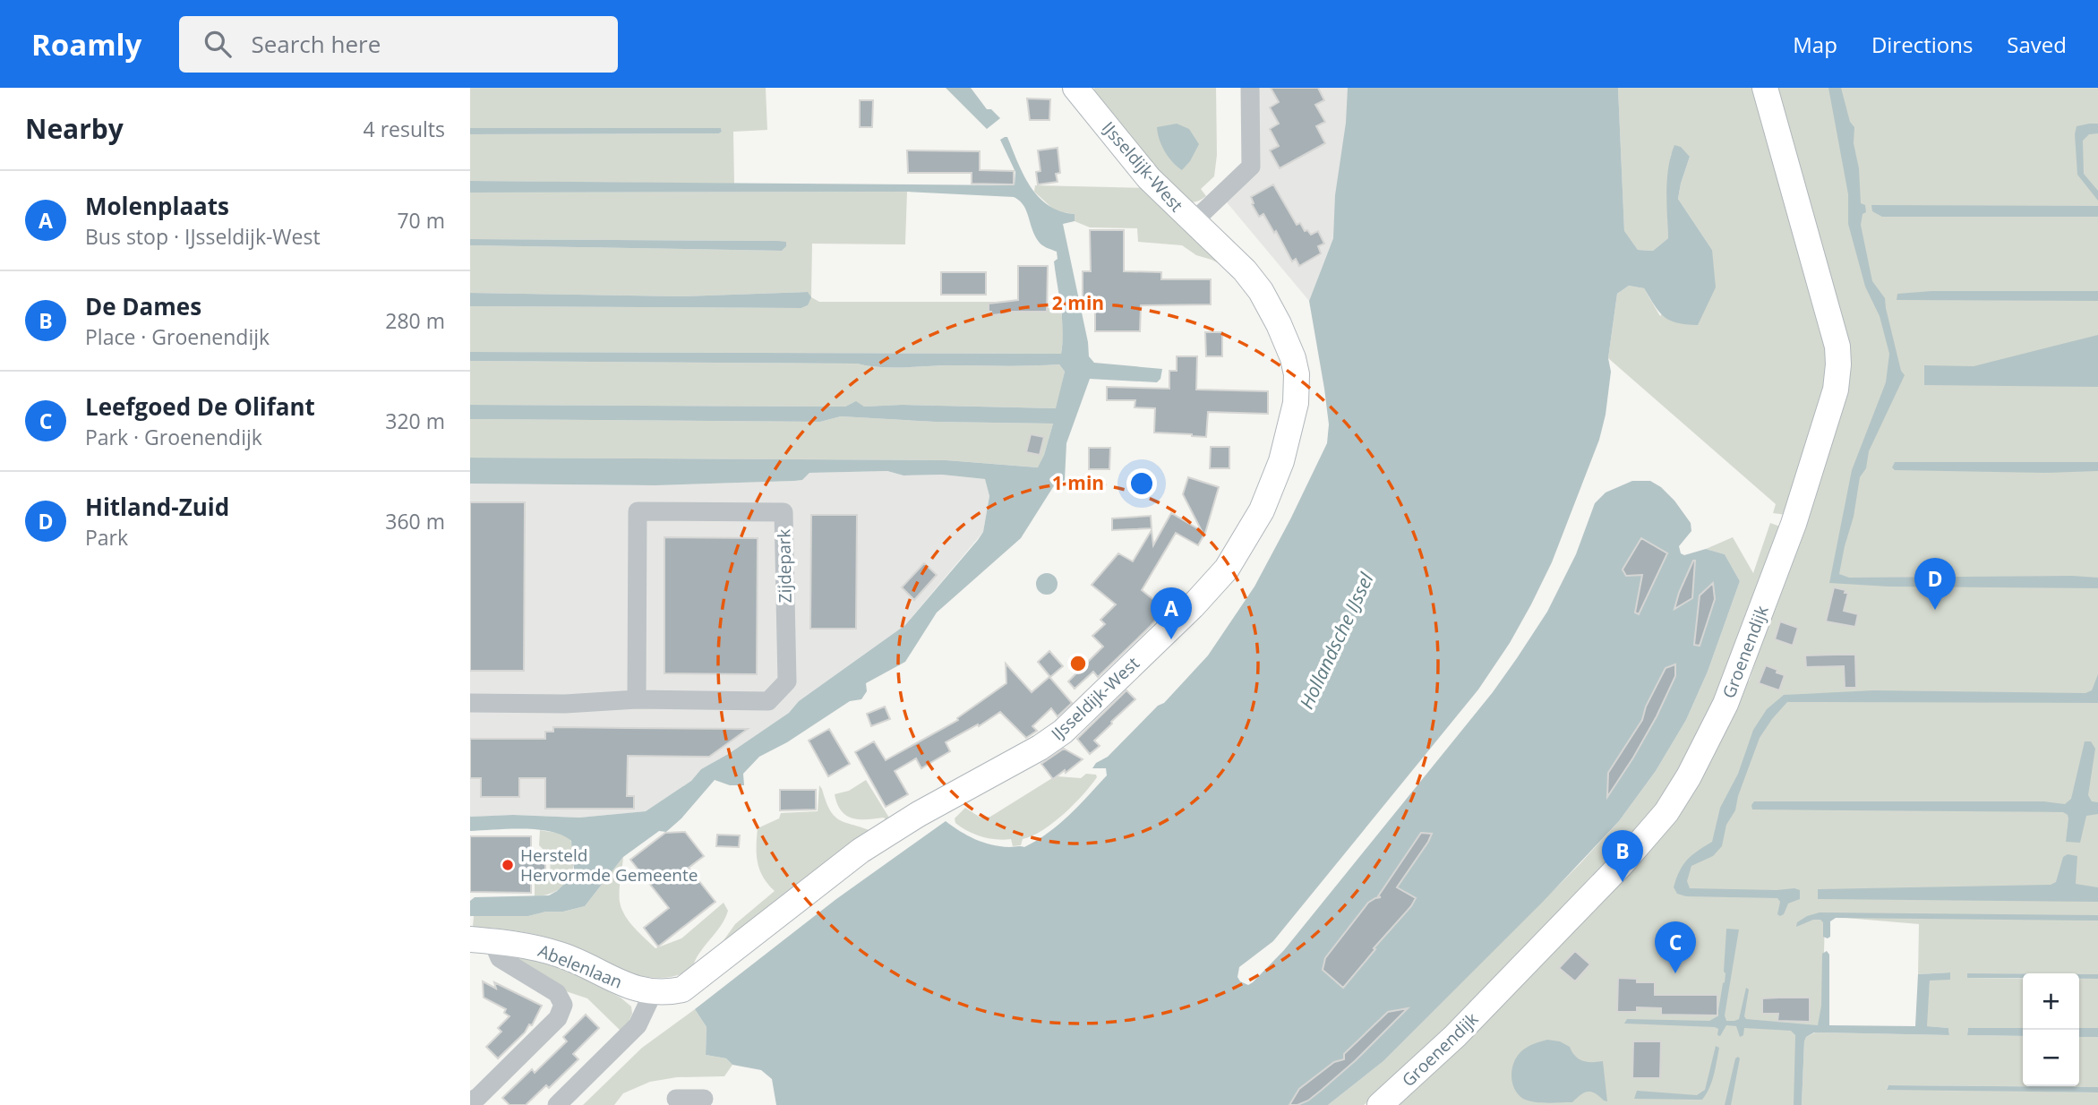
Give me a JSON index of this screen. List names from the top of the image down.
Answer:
{
  "streets": {
    "street": [
      "IJsseldijk-West",
      "Zijdepark",
      "Groenendijk",
      "Abelenlaan"
    ]
  },
  "crossings": [
    ["IJsseldijk-West", "Abelenlaan"]
  ],
  "water": ["Hollandsche IJssel"],
  "places": ["Hersteld Hervormde Gemeente"],
  "page": {
    "header": "Roamly",
    "search": "Search here",
    "nav": ["Map", "Directions", "Saved"],
    "heading": ["Nearby", "4 results"],
    "list": [
      {
        "mark": "A",
        "name": "Molenplaats",
        "note": "Bus stop · IJsseldijk-West",
        "value": "70 m"
      },
      {
        "mark": "B",
        "name": "De Dames",
        "note": "Place · Groenendijk",
        "value": "280 m"
      },
      {
        "mark": "C",
        "name": "Leefgoed De Olifant",
        "note": "Park · Groenendijk",
        "value": "320 m"
      },
      {
        "mark": "D",
        "name": "Hitland-Zuid",
        "note": "Park",
        "value": "360 m"
      }
    ],
    "pins": [
      "D",
      "A",
      "B",
      "C"
    ],
    "map_buttons": ["+", "−"]
  },
  "rings": ["2 min", "1 min"]
}
